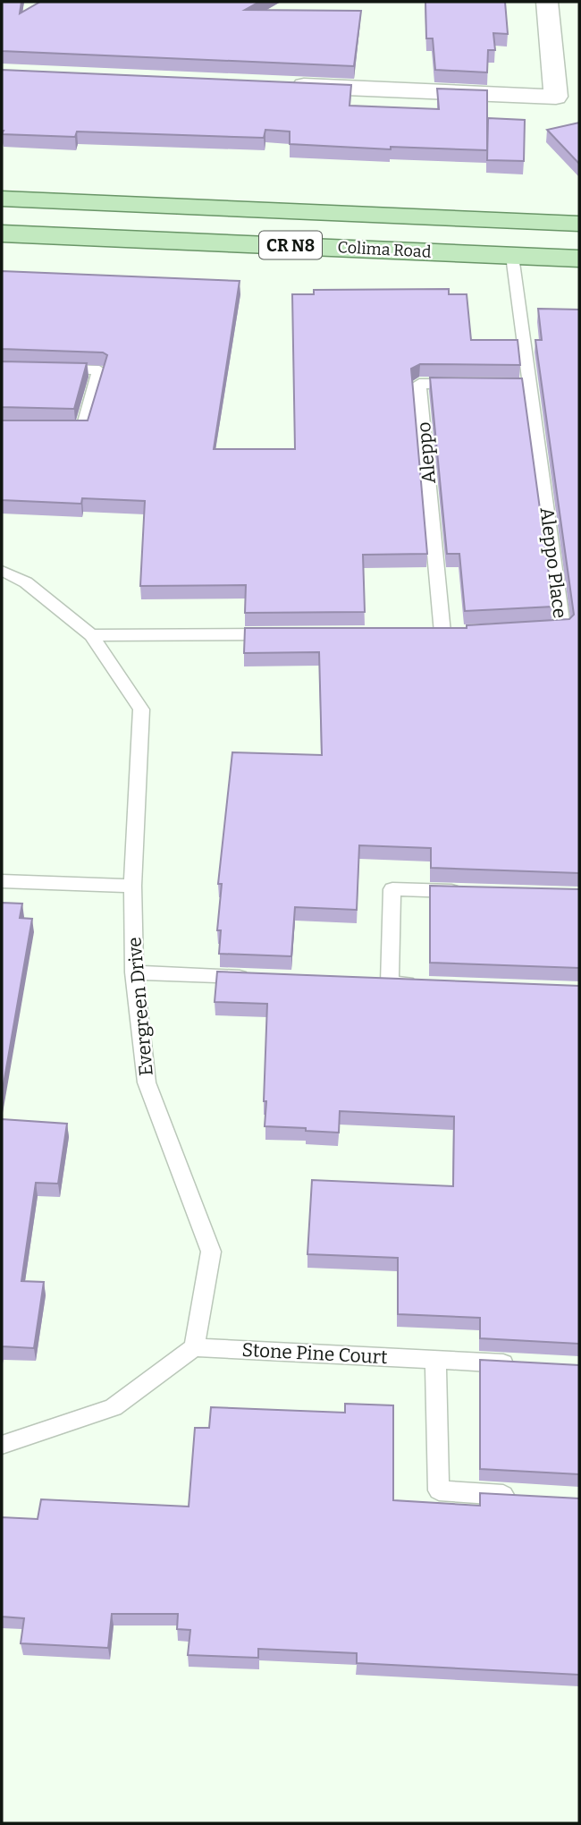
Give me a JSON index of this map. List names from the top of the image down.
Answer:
{
  "streets": {
    "main road": ["CR N8", "Colima Road"],
    "lane": [
      "Aleppo",
      "Aleppo Place",
      "Evergreen Drive",
      "Stone Pine Court"
    ]
  },
  "crossings": [
    ["Colima Road", "Aleppo Place"],
    ["Evergreen Drive", "Stone Pine Court"]
  ]
}
